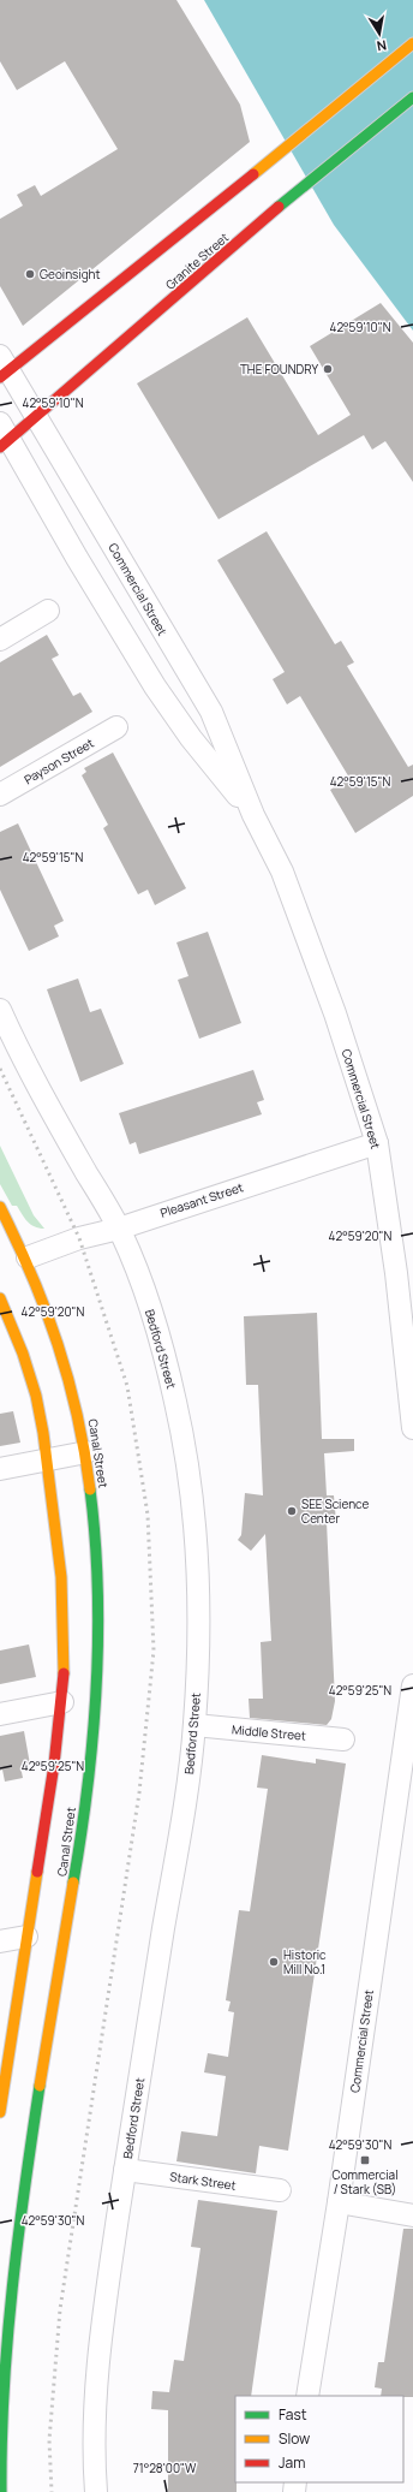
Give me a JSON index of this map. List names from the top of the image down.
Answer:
{
  "streets": {
    "street": [
      "Granite Street",
      "Commercial Street",
      "Payson Street",
      "Pleasant Street",
      "Bedford Street",
      "Canal Street",
      "Middle Street",
      "Stark Street"
    ]
  },
  "crossings": [
    ["Granite Street", "Commercial Street"],
    ["Commercial Street", "Pleasant Street"],
    ["Pleasant Street", "Bedford Street"],
    ["Pleasant Street", "Canal Street"],
    ["Bedford Street", "Middle Street"],
    ["Bedford Street", "Stark Street"]
  ],
  "places": {
    "other": [
      "Geoinsight",
      "THE FOUNDRY",
      "SEE Science Center",
      "Historic Mill No.1"
    ],
    "transit": ["Commercial / Stark (SB)"]
  },
  "legend": ["Fast", "Slow", "Jam"],
  "north": "bottom",
  "coordinates": [
    "42°59'10\"N",
    "42°59'15\"N",
    "42°59'20\"N",
    "42°59'25\"N",
    "42°59'30\"N",
    "71°28'00\"W"
  ]
}
